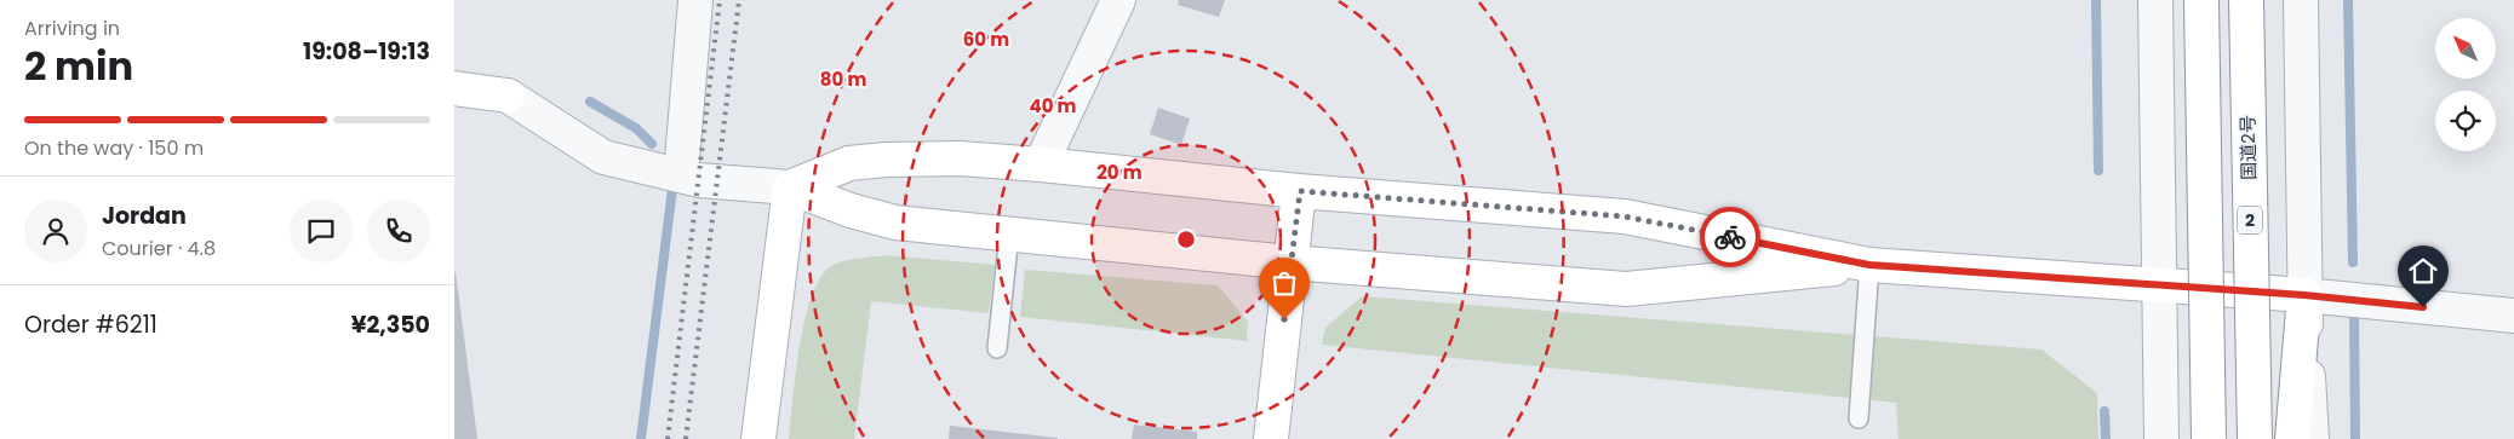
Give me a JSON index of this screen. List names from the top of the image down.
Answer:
{
  "streets": {
    "main road": ["国道2号", "2"]
  },
  "north": "top left",
  "page": {
    "heading": ["2 min", "Arriving in", "19:08–19:13"],
    "panel": [
      "Jordan",
      "Courier · 4.8",
      "Order #6211",
      "¥2,350"
    ],
    "bar": "On the way · 150 m"
  },
  "rings": [
    "60 m",
    "80 m",
    "40 m",
    "20 m"
  ]
}
